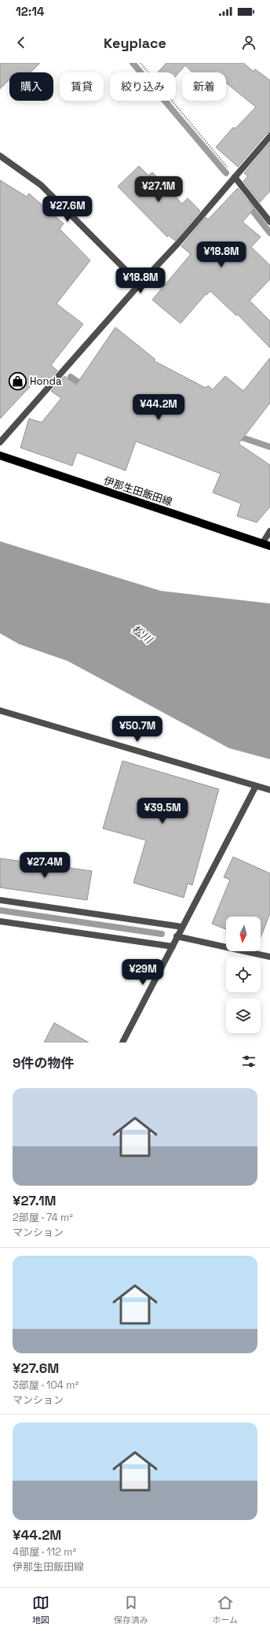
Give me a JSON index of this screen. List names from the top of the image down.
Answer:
{
  "streets": {
    "main road": ["伊那生田飯田線"]
  },
  "water": ["松川"],
  "places": {
    "shop": ["Honda"]
  },
  "north": "bottom",
  "page": {
    "status": "12:14",
    "header": "Keyplace",
    "chip": [
      "購入",
      "賃貸",
      "絞り込み",
      "新着"
    ],
    "price": [
      "¥27.1M",
      "¥27.6M",
      "¥18.8M",
      "¥18.8M",
      "¥44.2M",
      "¥50.7M",
      "¥39.5M",
      "¥27.4M",
      "¥29M"
    ],
    "heading": "9件の物件",
    "list": [
      {
        "name": "¥27.1M",
        "note": "2部屋 · 74 m² · マンション"
      },
      {
        "name": "¥27.6M",
        "note": "3部屋 · 104 m² · マンション"
      },
      {
        "name": "¥44.2M",
        "note": "4部屋 · 112 m² · 伊那生田飯田線"
      }
    ],
    "tabs": ["地図", "保存済み", "ホーム"]
  }
}
